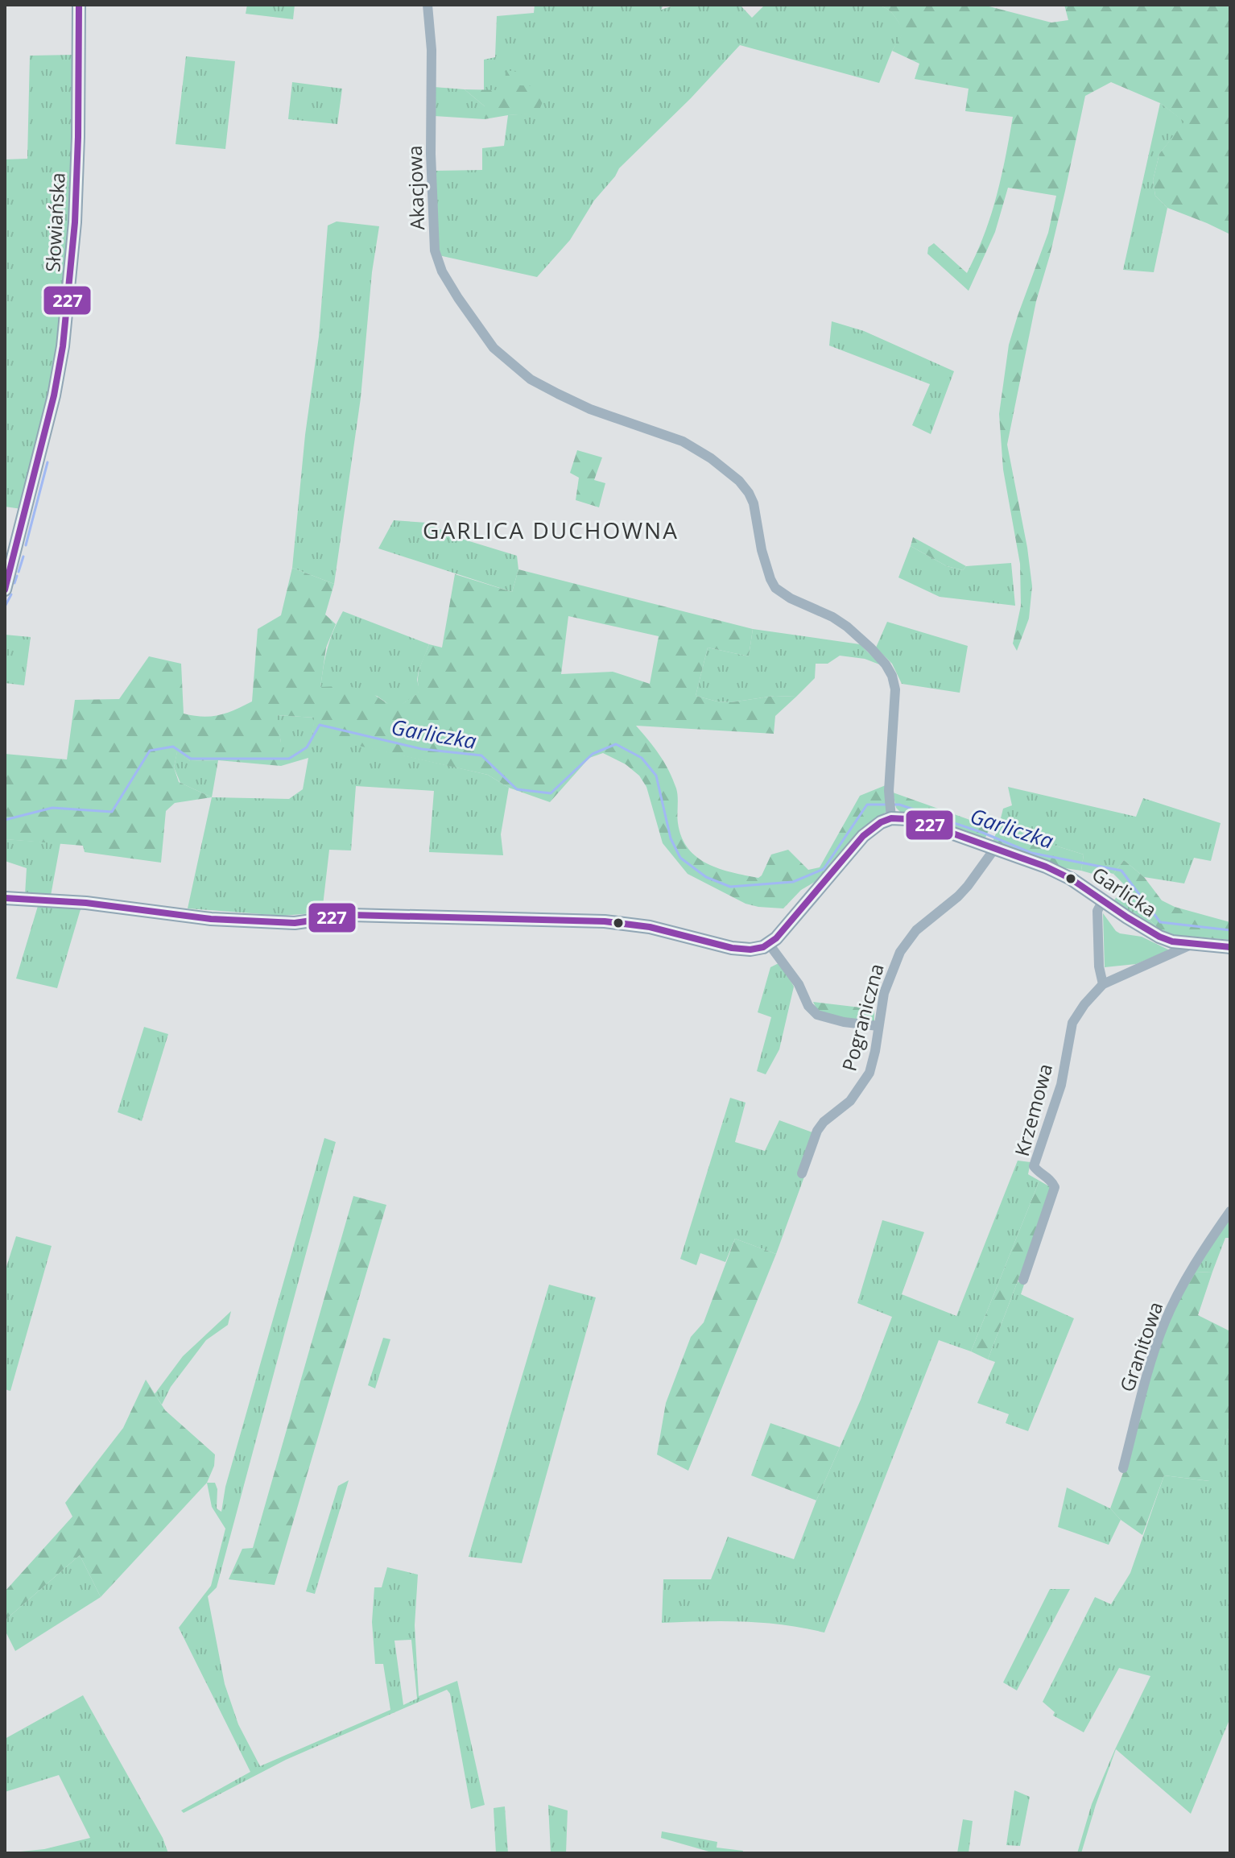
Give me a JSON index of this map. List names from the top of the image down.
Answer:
{
  "streets": {
    "street": [
      "Akacjowa",
      "Słowiańska",
      "Garlicka",
      "Pograniczna",
      "Krzemowa",
      "Granitowa"
    ]
  },
  "crossings": [
    ["Akacjowa", "Garlicka"],
    ["Garlicka", "Pograniczna"],
    ["Garlicka", "Krzemowa"]
  ],
  "districts": ["GARLICA DUCHOWNA"],
  "water": ["Garliczka"],
  "lines": ["transit line 227"]
}
